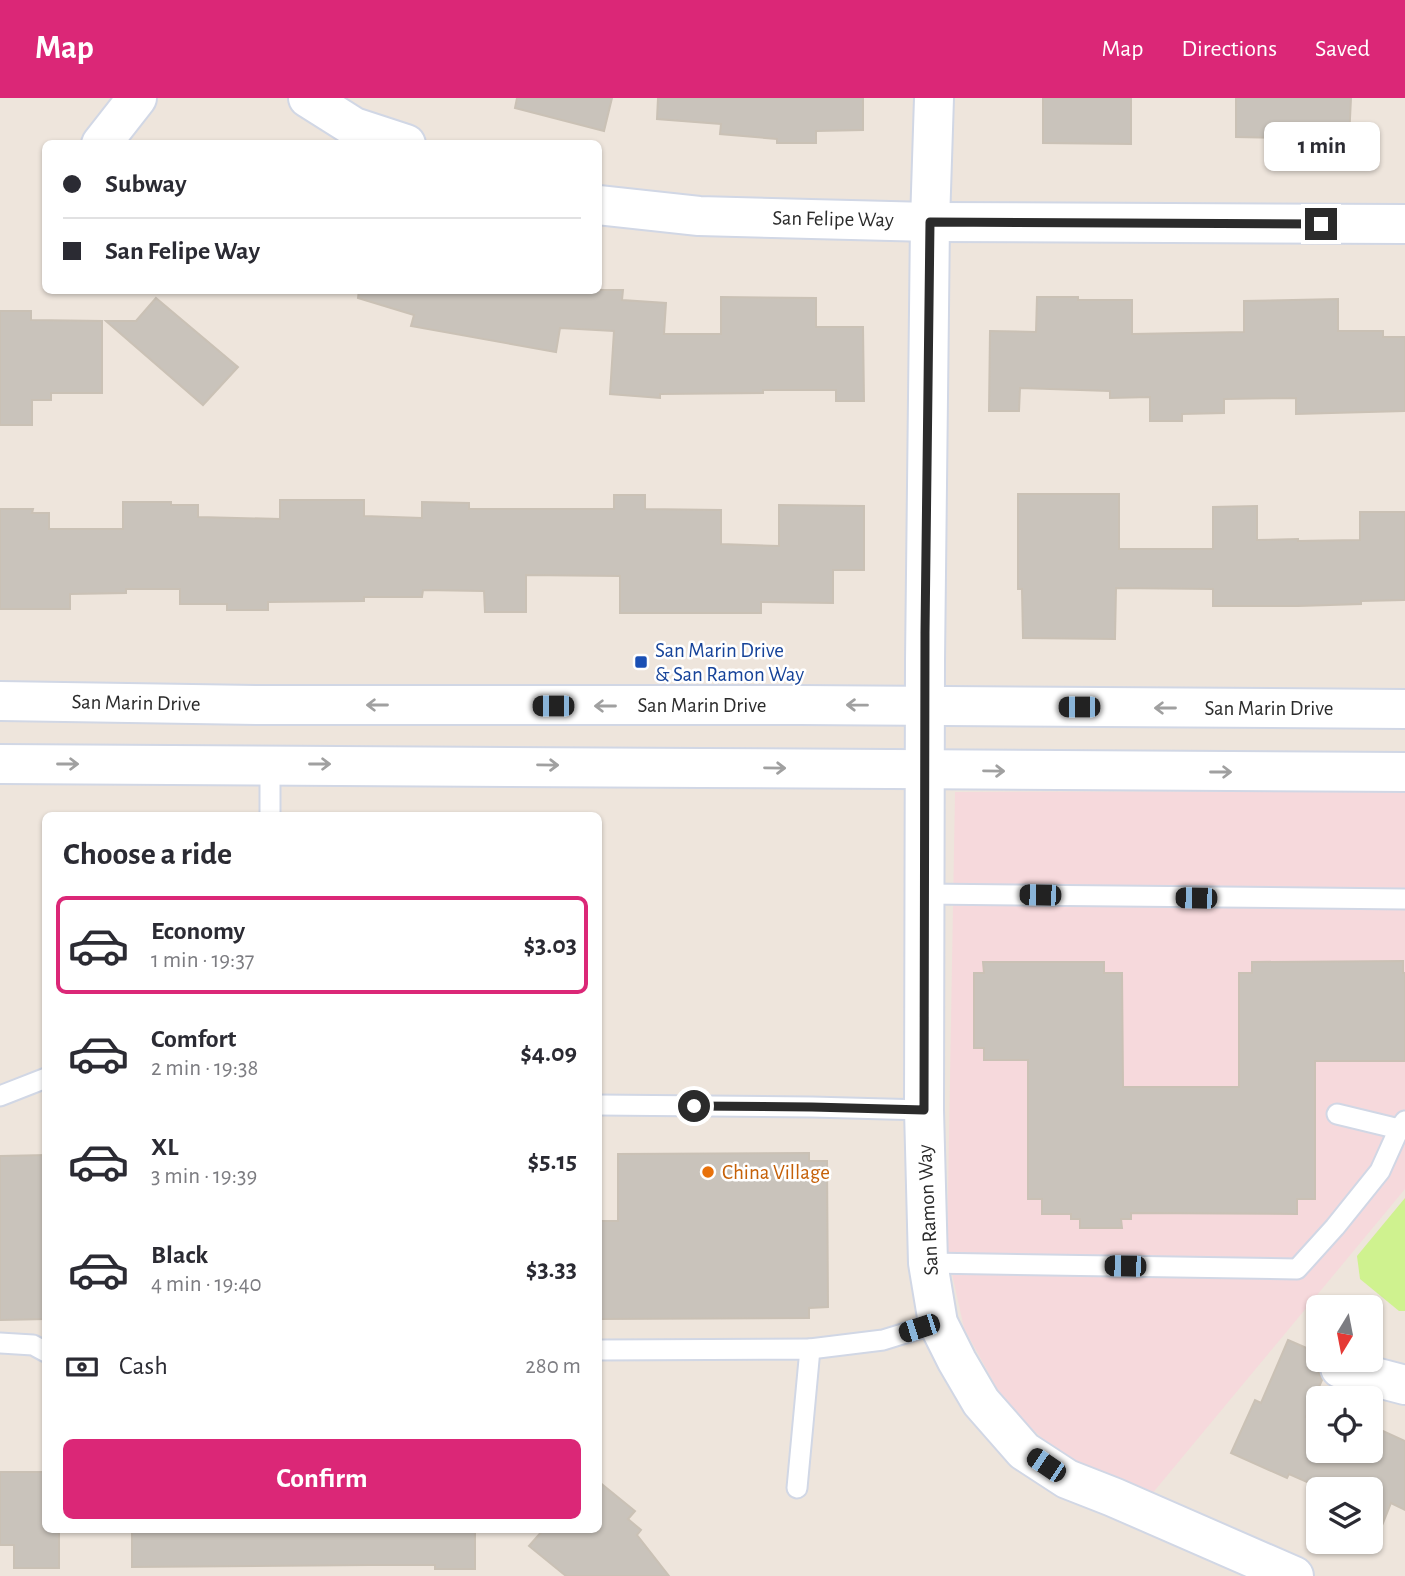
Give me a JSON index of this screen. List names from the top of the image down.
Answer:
{
  "streets": {
    "main road": ["San Felipe Way", "San Marin Drive", "San Ramon Way"]
  },
  "crossings": [
    ["San Felipe Way", "San Ramon Way"],
    ["San Marin Drive", "San Ramon Way"]
  ],
  "places": {
    "transit": ["San Marin Drive & San Ramon Way"],
    "other": ["China Village"]
  },
  "north": "bottom",
  "page": {
    "header": "Map",
    "nav": ["Map", "Directions", "Saved"],
    "bubble": "1 min",
    "banner": ["Subway", "San Felipe Way"],
    "heading": "Choose a ride",
    "list": [
      {
        "name": "Economy",
        "note": "1 min · 19:37",
        "value": "$3.03"
      },
      {
        "name": "Comfort",
        "note": "2 min · 19:38",
        "value": "$4.09"
      },
      {
        "name": "XL",
        "note": "3 min · 19:39",
        "value": "$5.15"
      },
      {
        "name": "Black",
        "note": "4 min · 19:40",
        "value": "$3.33"
      }
    ],
    "pay": ["Cash", "280 m"],
    "buttons": "Confirm"
  }
}
